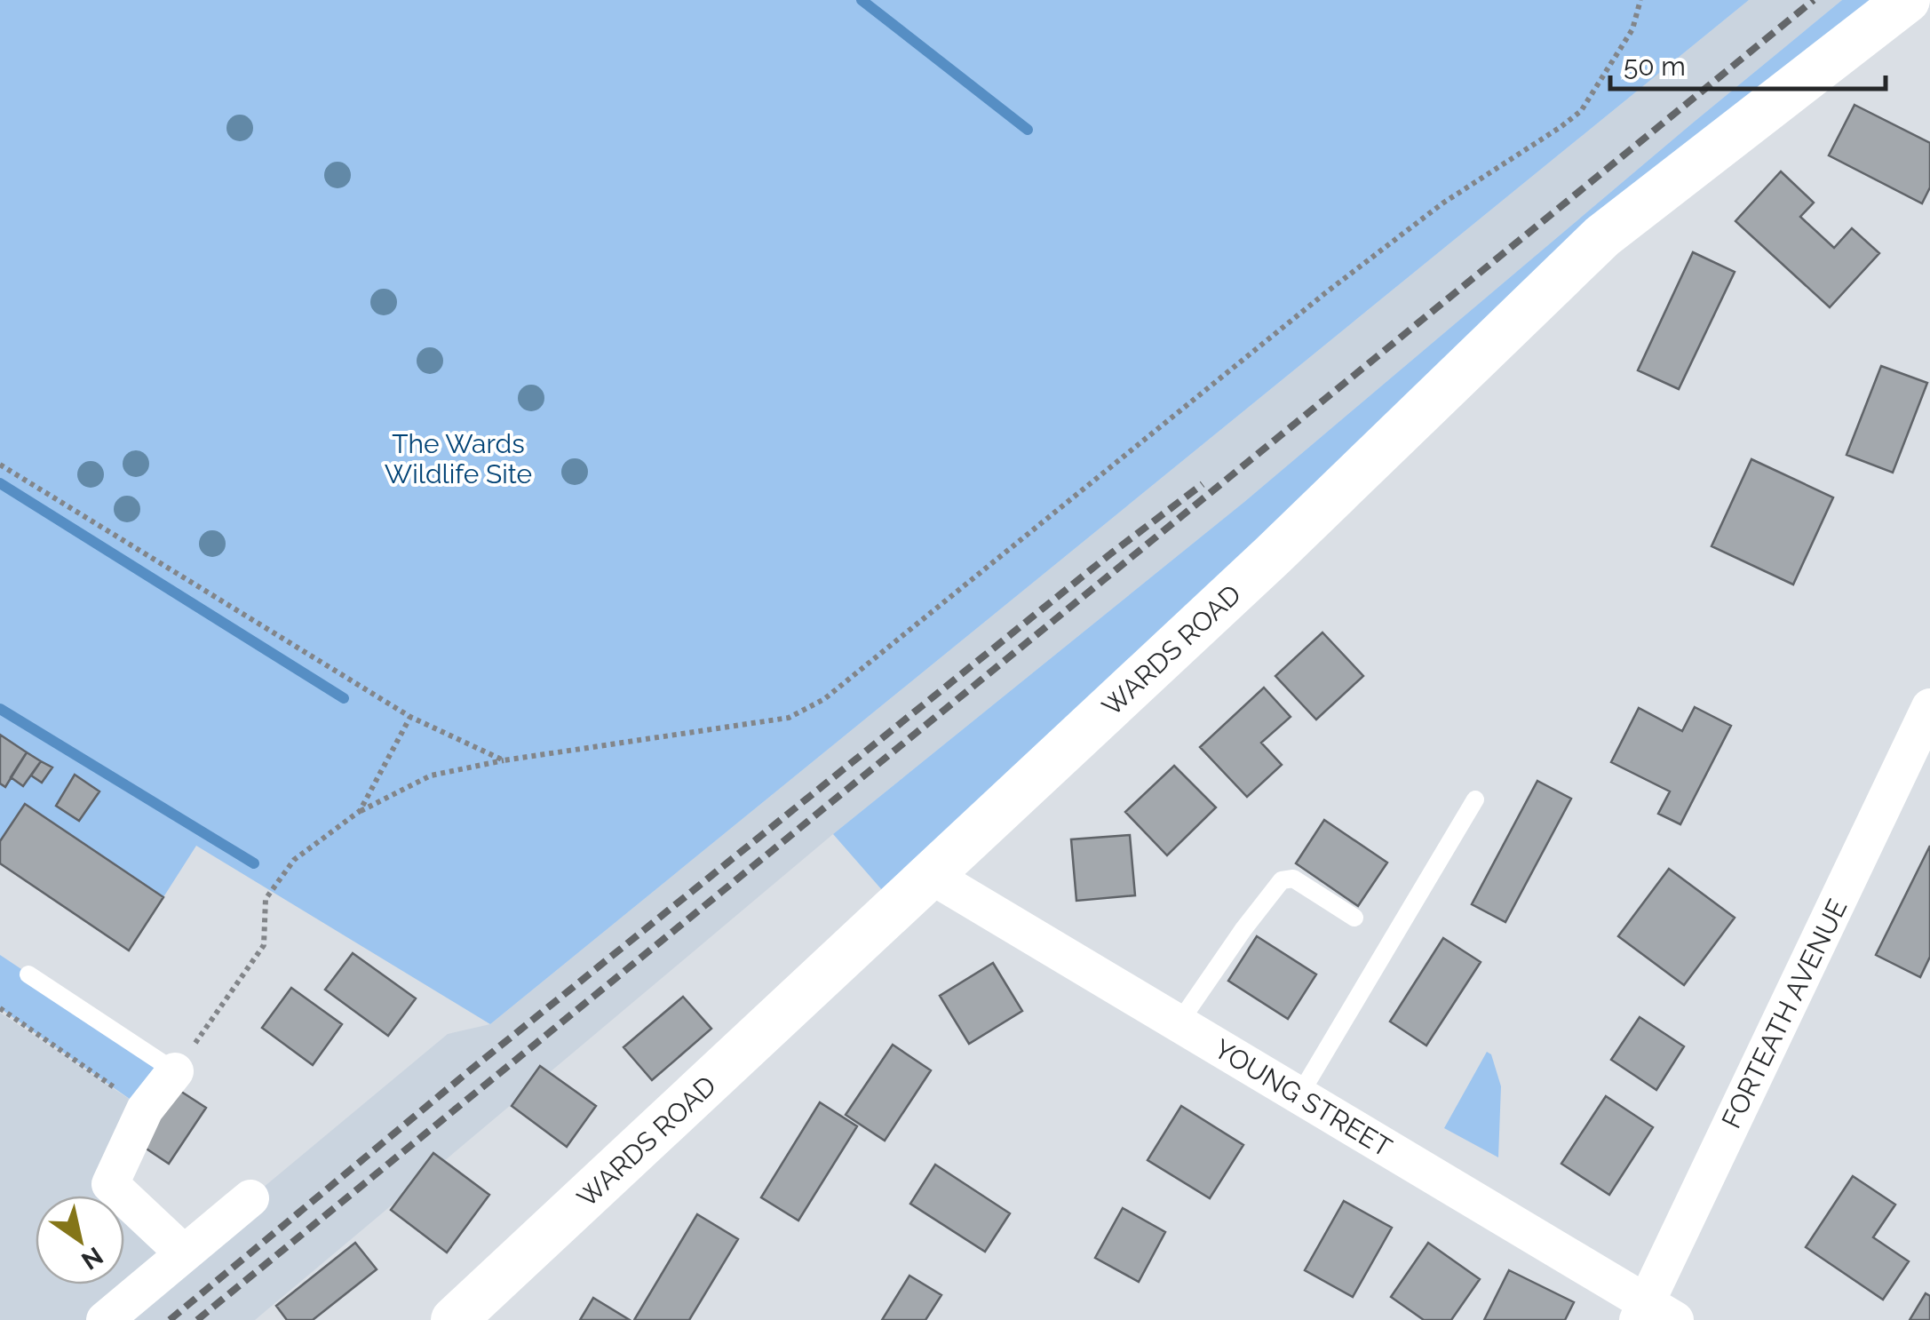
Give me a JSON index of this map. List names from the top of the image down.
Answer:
{
  "streets": {
    "street": ["WARDS ROAD", "FORTEATH AVENUE", "YOUNG STREET"]
  },
  "crossings": [
    ["WARDS ROAD", "YOUNG STREET"],
    ["FORTEATH AVENUE", "YOUNG STREET"]
  ],
  "parks": ["The Wards Wildlife Site"],
  "scale_bar": "50 m",
  "north": "bottom right"
}
